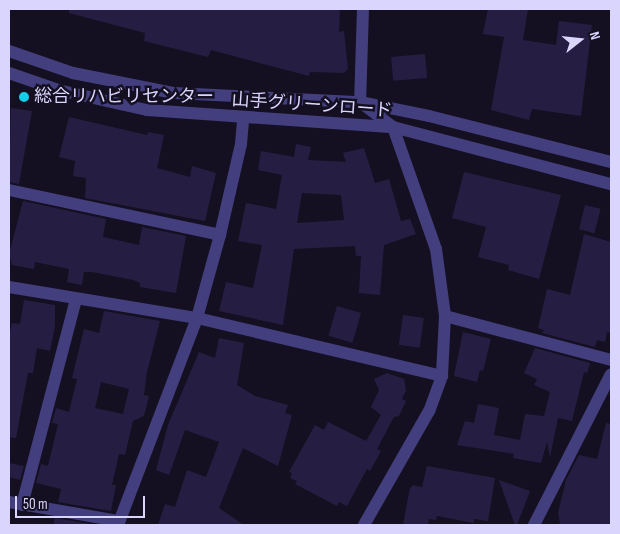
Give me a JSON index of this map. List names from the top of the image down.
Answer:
{
  "streets": {
    "street": ["山手グリーンロード"]
  },
  "places": ["総合リハビリセンター"],
  "scale_bar": "50 m",
  "north": "right"
}
